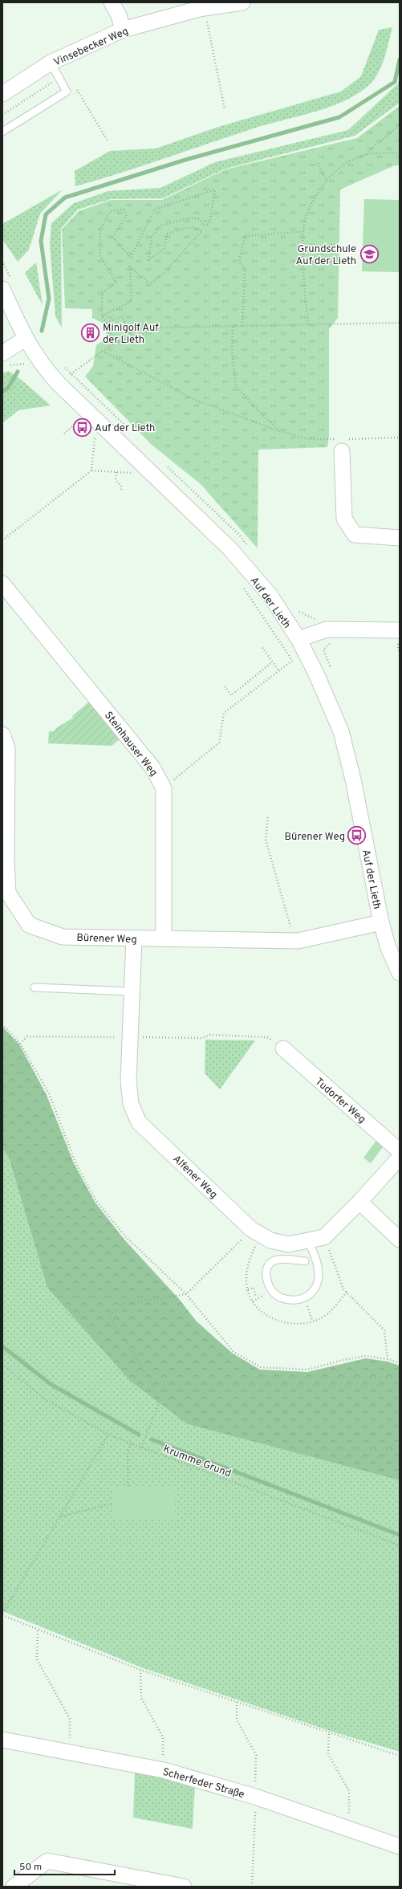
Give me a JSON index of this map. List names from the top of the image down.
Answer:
{
  "streets": {
    "street": [
      "Vinsebecker Weg",
      "Auf der Lieth",
      "Steinhauser Weg",
      "Bürener Weg",
      "Tudorfer Weg",
      "Alfener Weg",
      "Scherfeder Straße"
    ],
    "path": ["Krumme Grund"]
  },
  "crossings": [
    ["Auf der Lieth", "Bürener Weg"],
    ["Steinhauser Weg", "Bürener Weg"],
    ["Bürener Weg", "Alfener Weg"]
  ],
  "places": {
    "school or university": ["Grundschule Auf der Lieth"],
    "building": ["Minigolf Auf der Lieth"],
    "bus stop": ["Auf der Lieth", "Bürener Weg"]
  },
  "scale_bar": "50 m"
}
